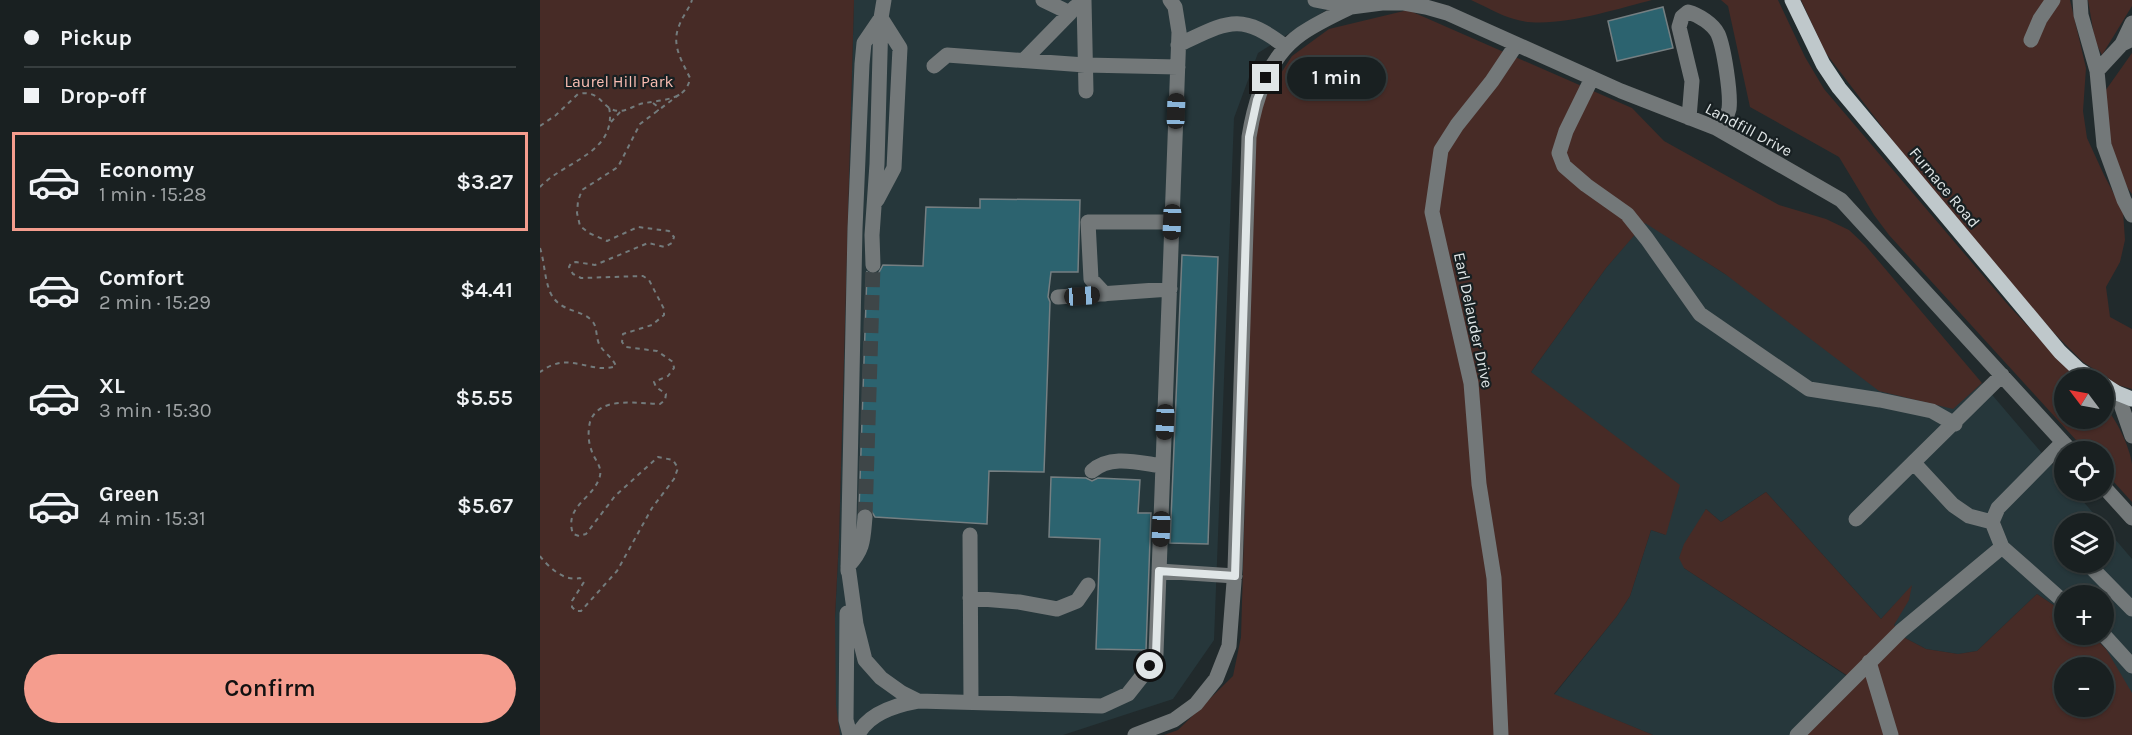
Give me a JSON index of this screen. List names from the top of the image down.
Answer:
{
  "streets": {
    "main road": ["Furnace Road"],
    "street": ["Landfill Drive", "Earl Delauder Drive"]
  },
  "crossings": [
    ["Landfill Drive", "Earl Delauder Drive"]
  ],
  "parks": ["Laurel Hill Park"],
  "north": "top left",
  "page": {
    "banner": ["Pickup", "Drop-off"],
    "bubble": "1 min",
    "list": [
      {
        "name": "Economy",
        "note": "1 min · 15:28",
        "value": "$3.27"
      },
      {
        "name": "Comfort",
        "note": "2 min · 15:29",
        "value": "$4.41"
      },
      {
        "name": "XL",
        "note": "3 min · 15:30",
        "value": "$5.55"
      },
      {
        "name": "Green",
        "note": "4 min · 15:31",
        "value": "$5.67"
      }
    ],
    "map_buttons": ["+", "−"],
    "buttons": "Confirm"
  }
}
